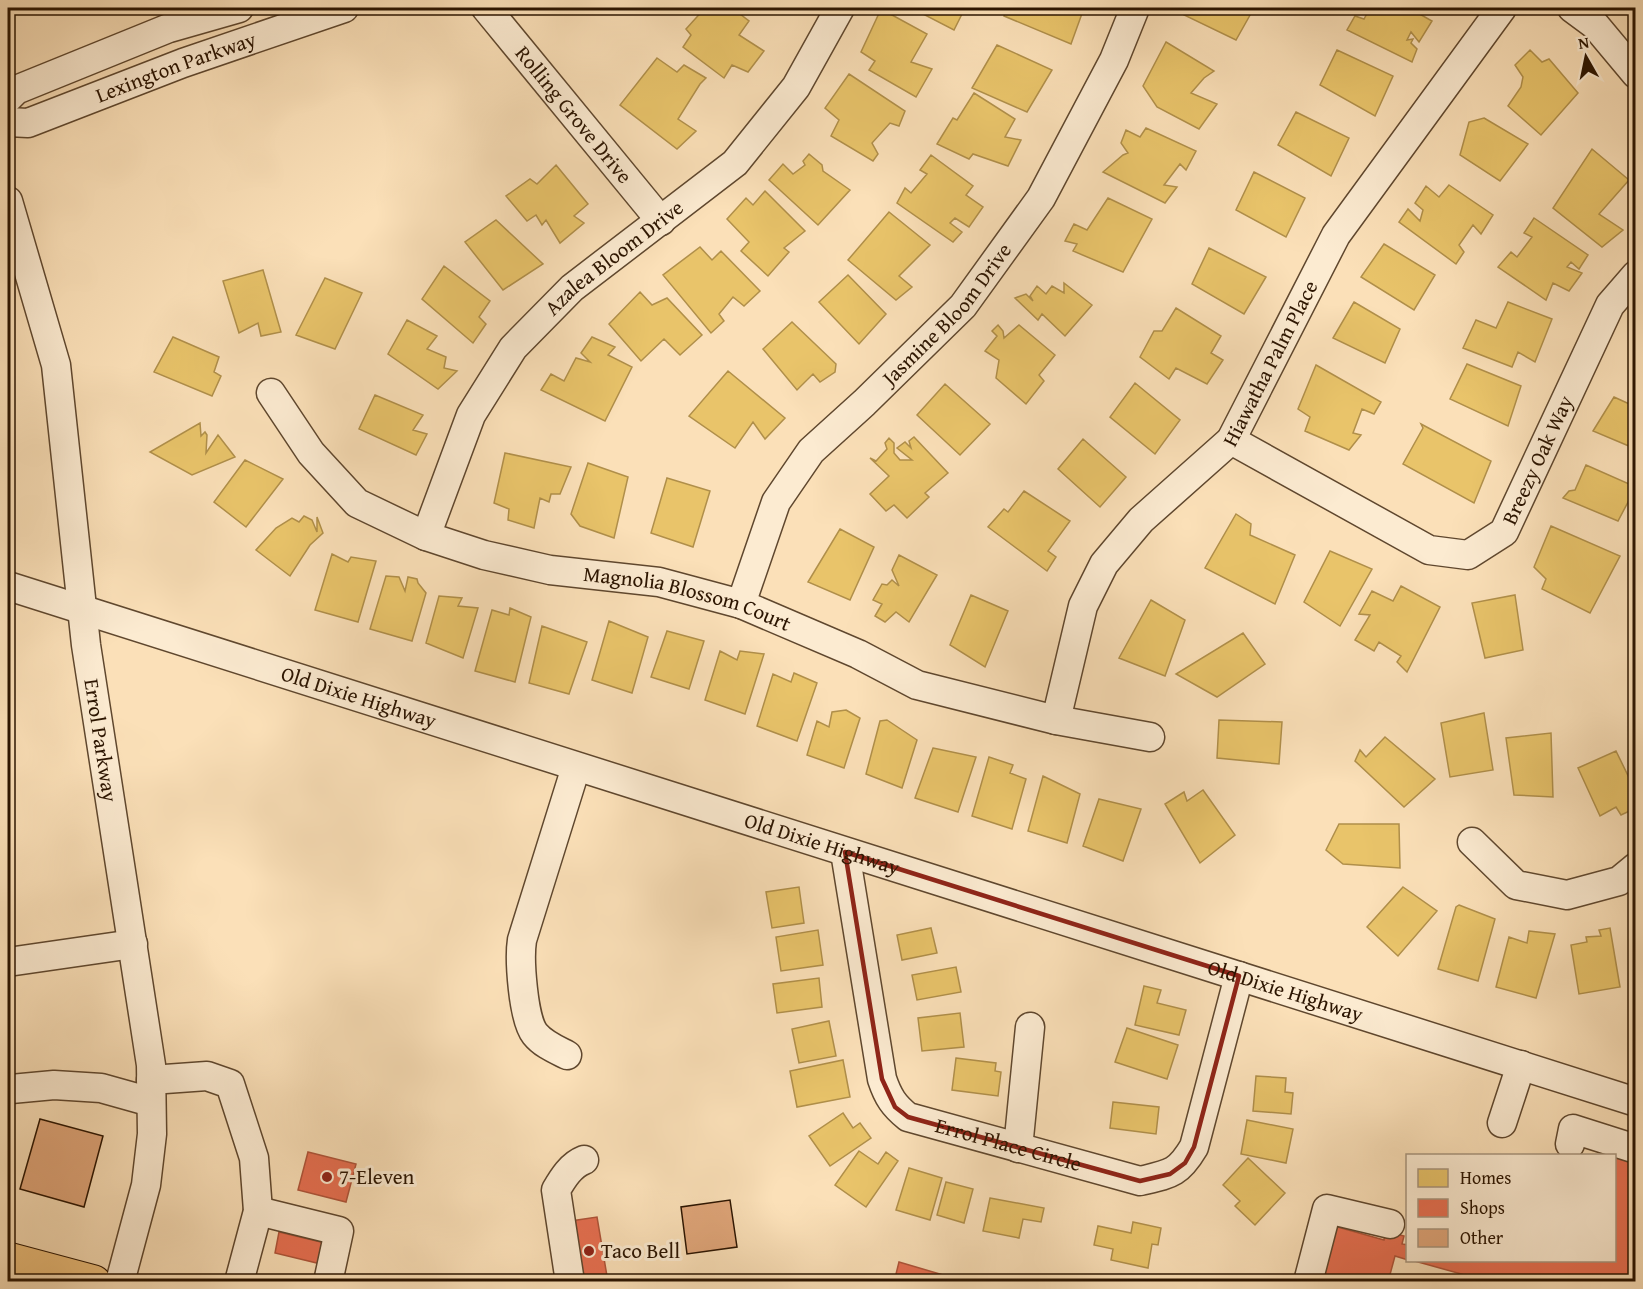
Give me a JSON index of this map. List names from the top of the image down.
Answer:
{
  "streets": {
    "street": [
      "Lexington Parkway",
      "Rolling Grove Drive",
      "Azalea Bloom Drive",
      "Jasmine Bloom Drive",
      "Hiawatha Palm Place",
      "Breezy Oak Way",
      "Magnolia Blossom Court",
      "Old Dixie Highway",
      "Errol Parkway",
      "Errol Place Circle"
    ]
  },
  "crossings": [
    ["Rolling Grove Drive", "Azalea Bloom Drive"],
    ["Azalea Bloom Drive", "Magnolia Blossom Court"],
    ["Jasmine Bloom Drive", "Magnolia Blossom Court"],
    ["Hiawatha Palm Place", "Breezy Oak Way"],
    ["Hiawatha Palm Place", "Magnolia Blossom Court"],
    ["Old Dixie Highway", "Errol Parkway"],
    ["Old Dixie Highway", "Errol Place Circle"]
  ],
  "places": ["7-Eleven", "Taco Bell"],
  "legend": ["Homes", "Shops", "Other"],
  "north": "top"
}
